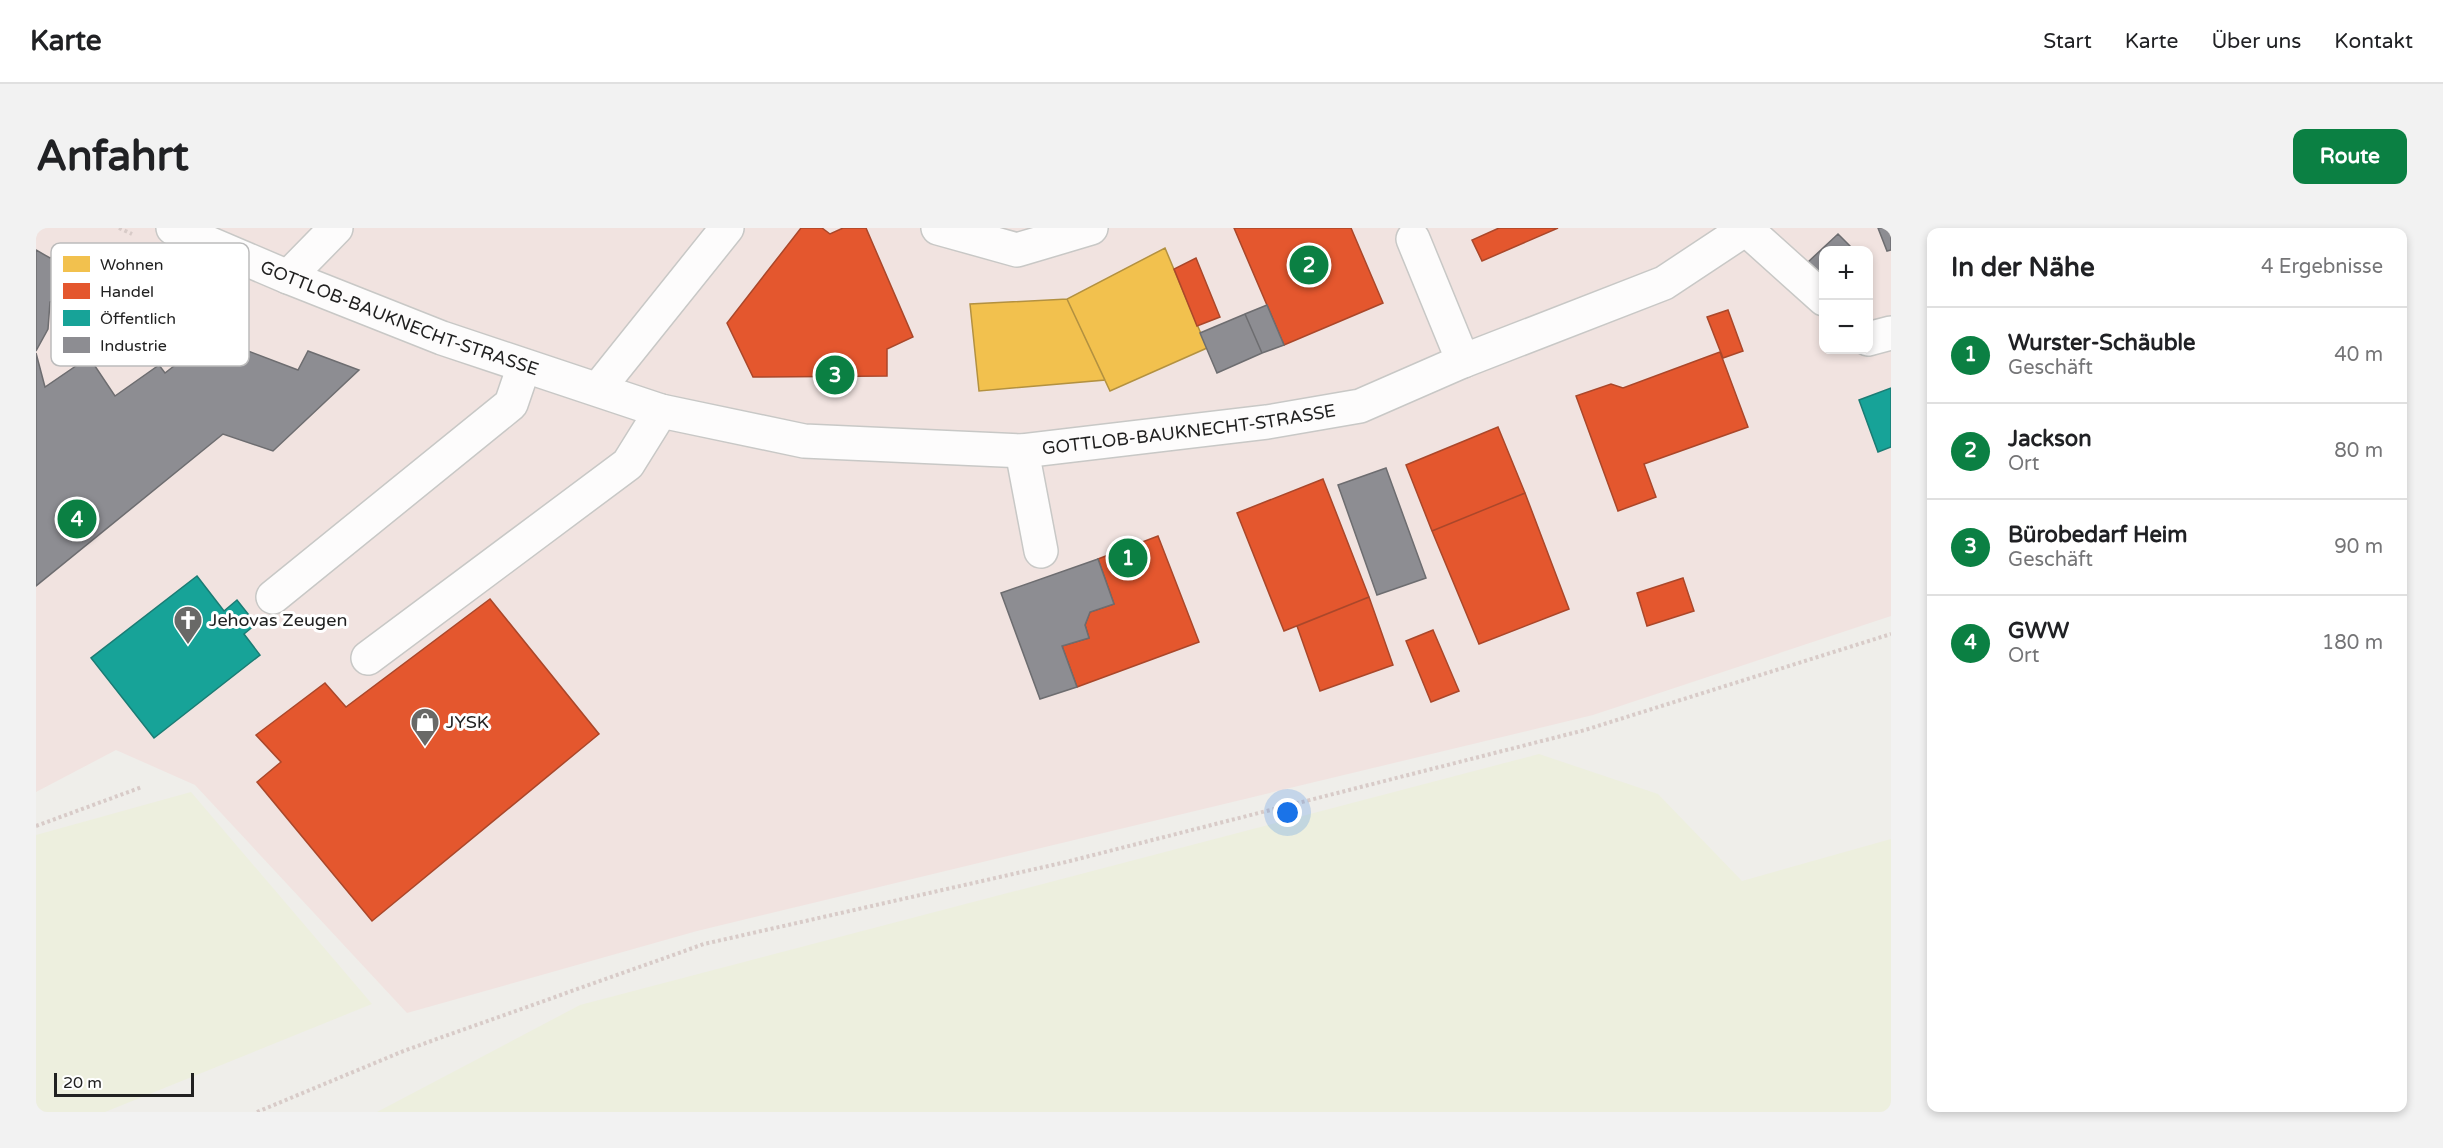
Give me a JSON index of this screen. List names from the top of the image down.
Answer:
{
  "streets": {
    "street": ["GOTTLOB-BAUKNECHT-STRASSE"]
  },
  "places": {
    "church": ["Jehovas Zeugen"],
    "shop": ["JYSK"]
  },
  "legend": [
    "Wohnen",
    "Handel",
    "Öffentlich",
    "Industrie"
  ],
  "scale_bar": "20 m",
  "page": {
    "header": "Karte",
    "nav": [
      "Start",
      "Karte",
      "Über uns",
      "Kontakt"
    ],
    "buttons": "Route",
    "title": "Anfahrt",
    "heading": ["In der Nähe", "4 Ergebnisse"],
    "pins": [
      "2",
      "3",
      "4",
      "1"
    ],
    "map_buttons": ["+", "−"],
    "list": [
      {
        "mark": "1",
        "name": "Wurster-Schäuble",
        "note": "Geschäft",
        "value": "40 m"
      },
      {
        "mark": "2",
        "name": "Jackson",
        "note": "Ort",
        "value": "80 m"
      },
      {
        "mark": "3",
        "name": "Bürobedarf Heim",
        "note": "Geschäft",
        "value": "90 m"
      },
      {
        "mark": "4",
        "name": "GWW",
        "note": "Ort",
        "value": "180 m"
      }
    ],
    "scale": "20 m"
  }
}
